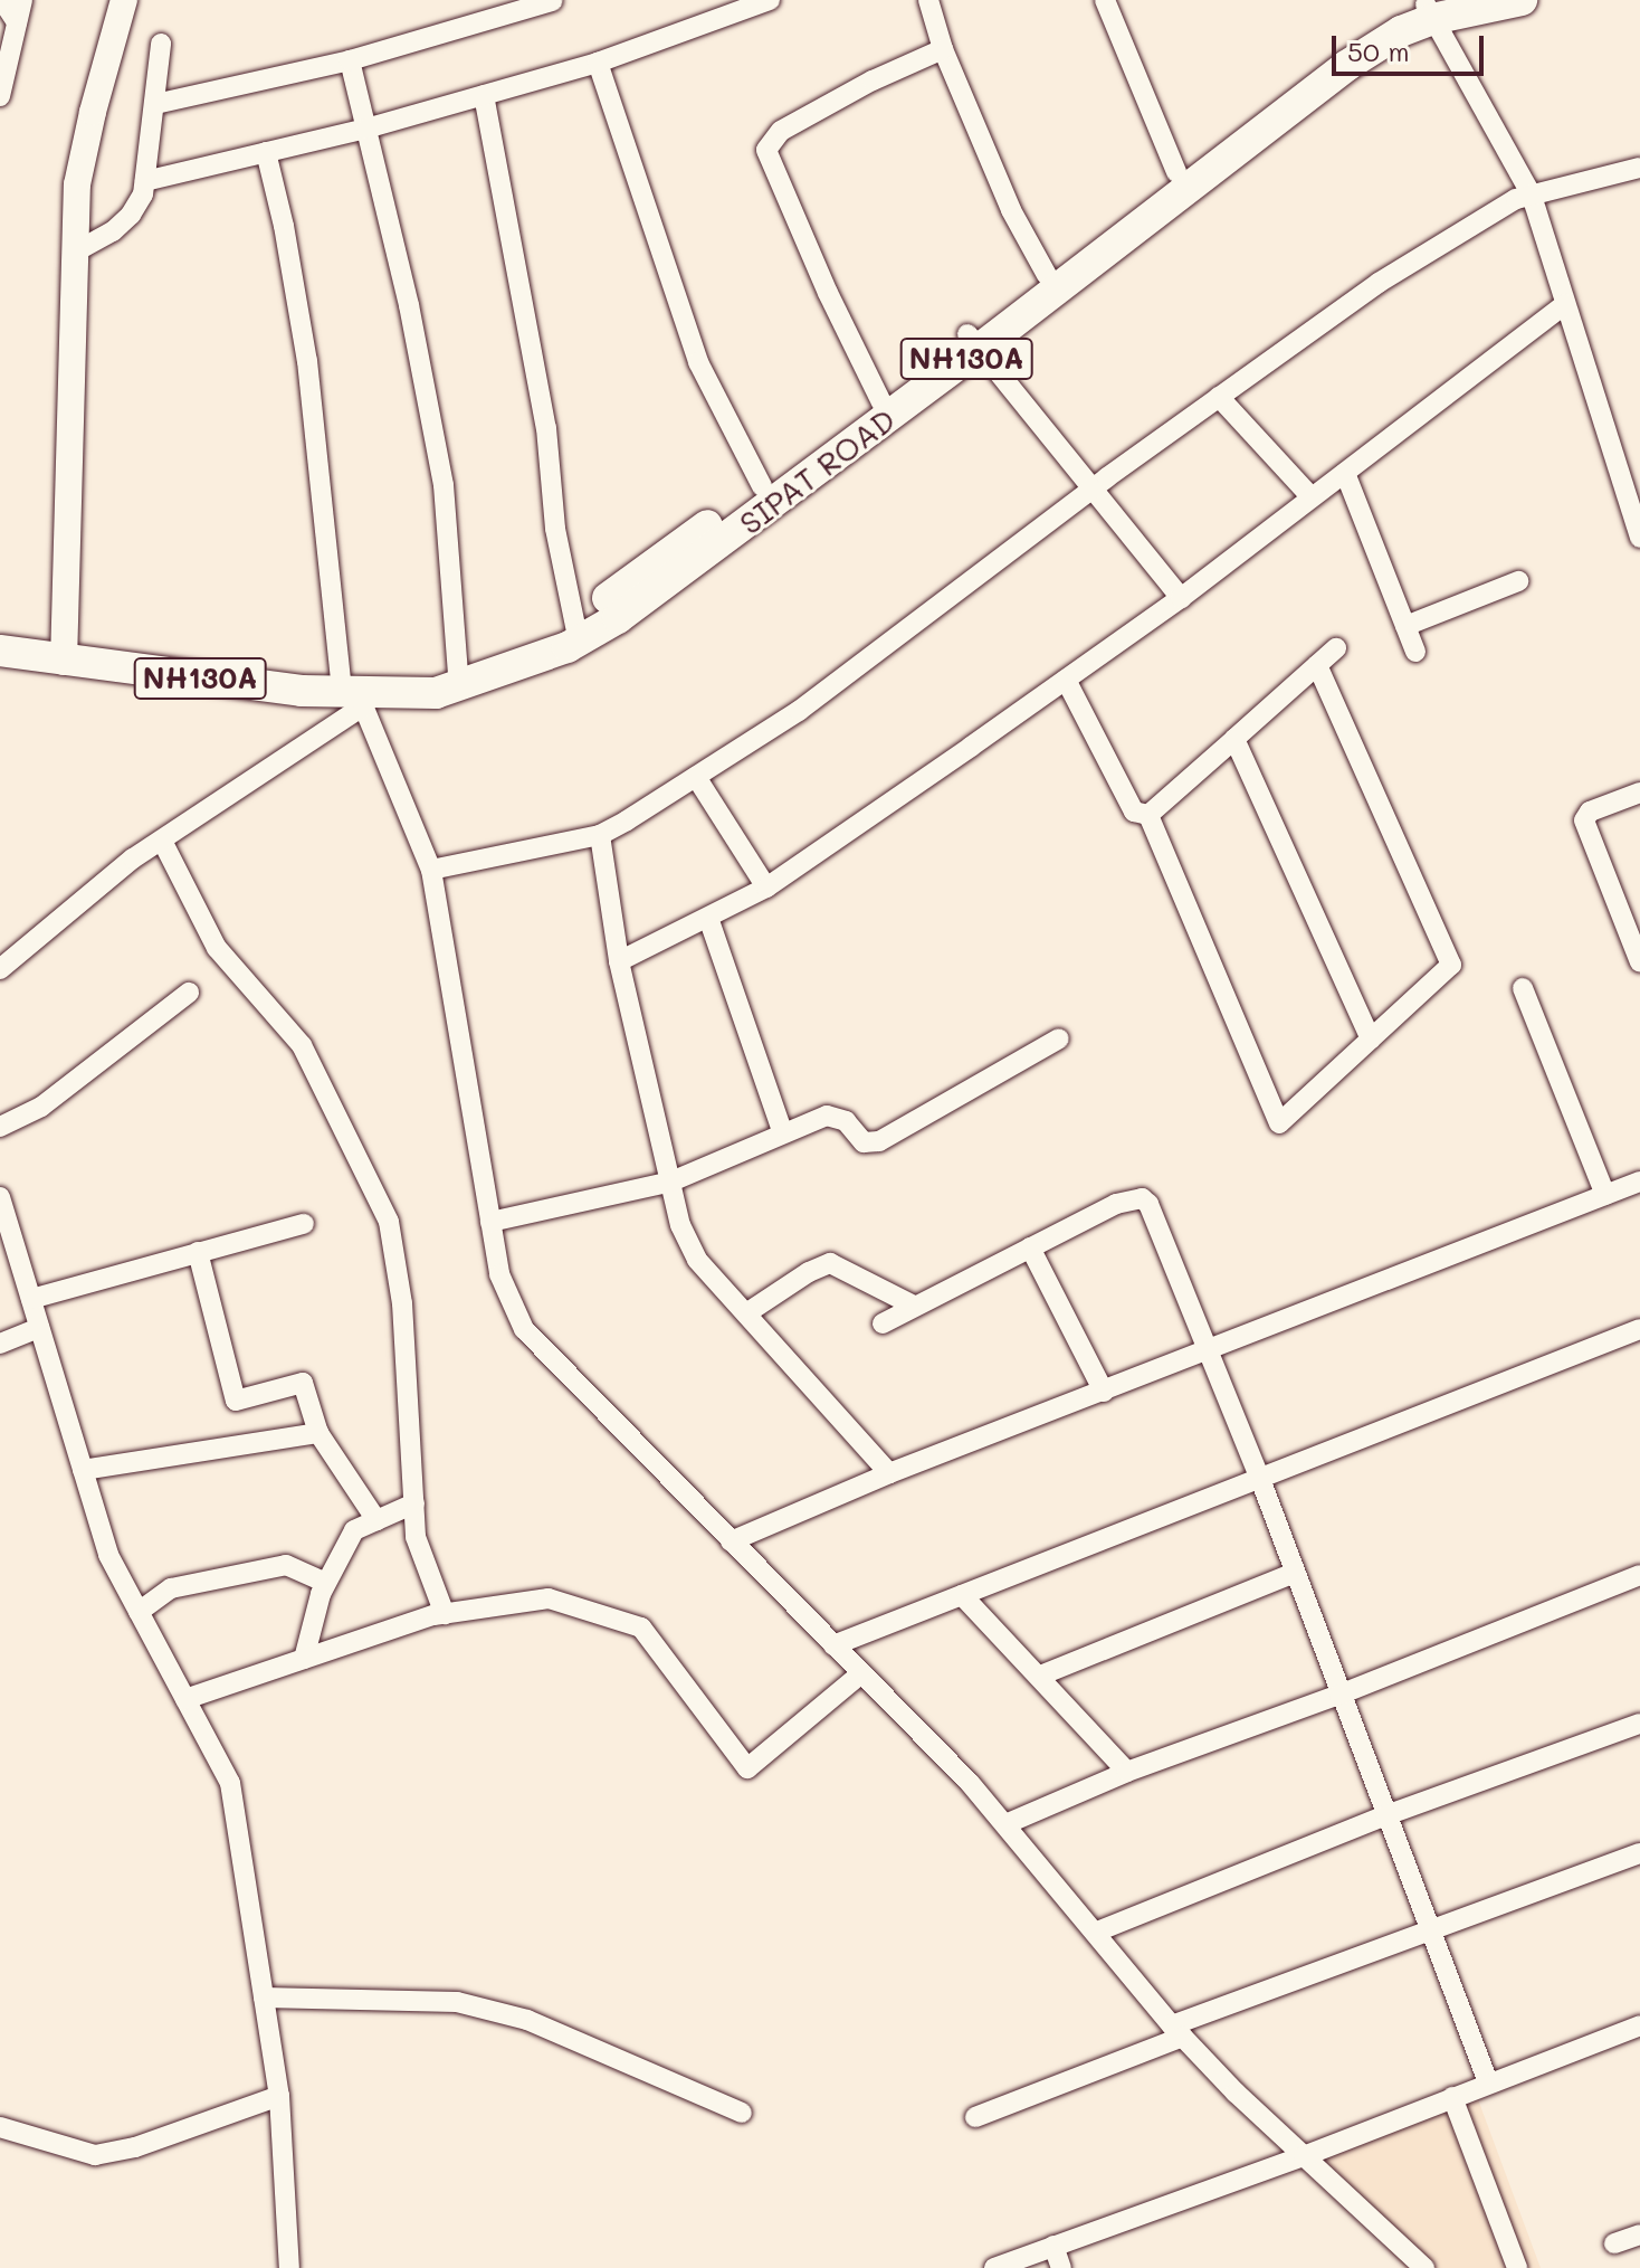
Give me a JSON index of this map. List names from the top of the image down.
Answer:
{
  "streets": {
    "highway": ["NH130A", "SIPAT ROAD"]
  },
  "scale_bar": "50 m"
}
